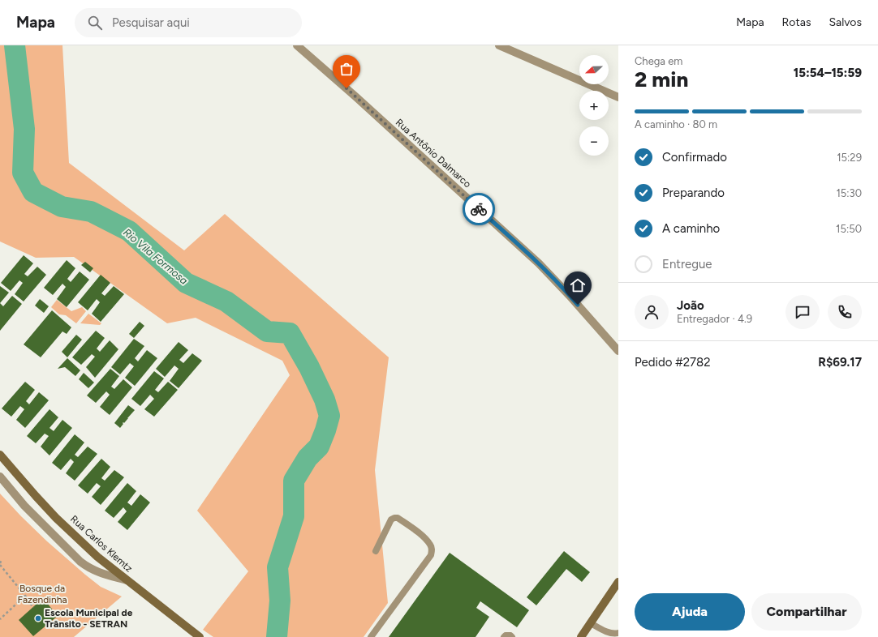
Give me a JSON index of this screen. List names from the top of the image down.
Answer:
{
  "streets": {
    "main road": ["Rua Carlos Klemtz"],
    "street": ["Rua Antônio Dalmarco"]
  },
  "water": ["Rio Vila Formosa"],
  "parks": ["Bosque da Fazendinha"],
  "places": ["Escola Municipal de Trânsito - SETRAN"],
  "north": "left",
  "page": {
    "header": "Mapa",
    "search": "Pesquisar aqui",
    "nav": ["Mapa", "Rotas", "Salvos"],
    "heading": ["2 min", "Chega em", "15:54–15:59"],
    "panel": [
      "João",
      "Entregador · 4.9",
      "Pedido #2782",
      "R$69.17"
    ],
    "map_buttons": ["+", "−"],
    "bar": "A caminho · 80 m",
    "list": [
      ["Confirmado", "15:29"],
      ["Preparando", "15:30"],
      ["A caminho", "15:50"],
      "Entregue"
    ],
    "buttons": ["Ajuda", "Compartilhar"]
  }
}
